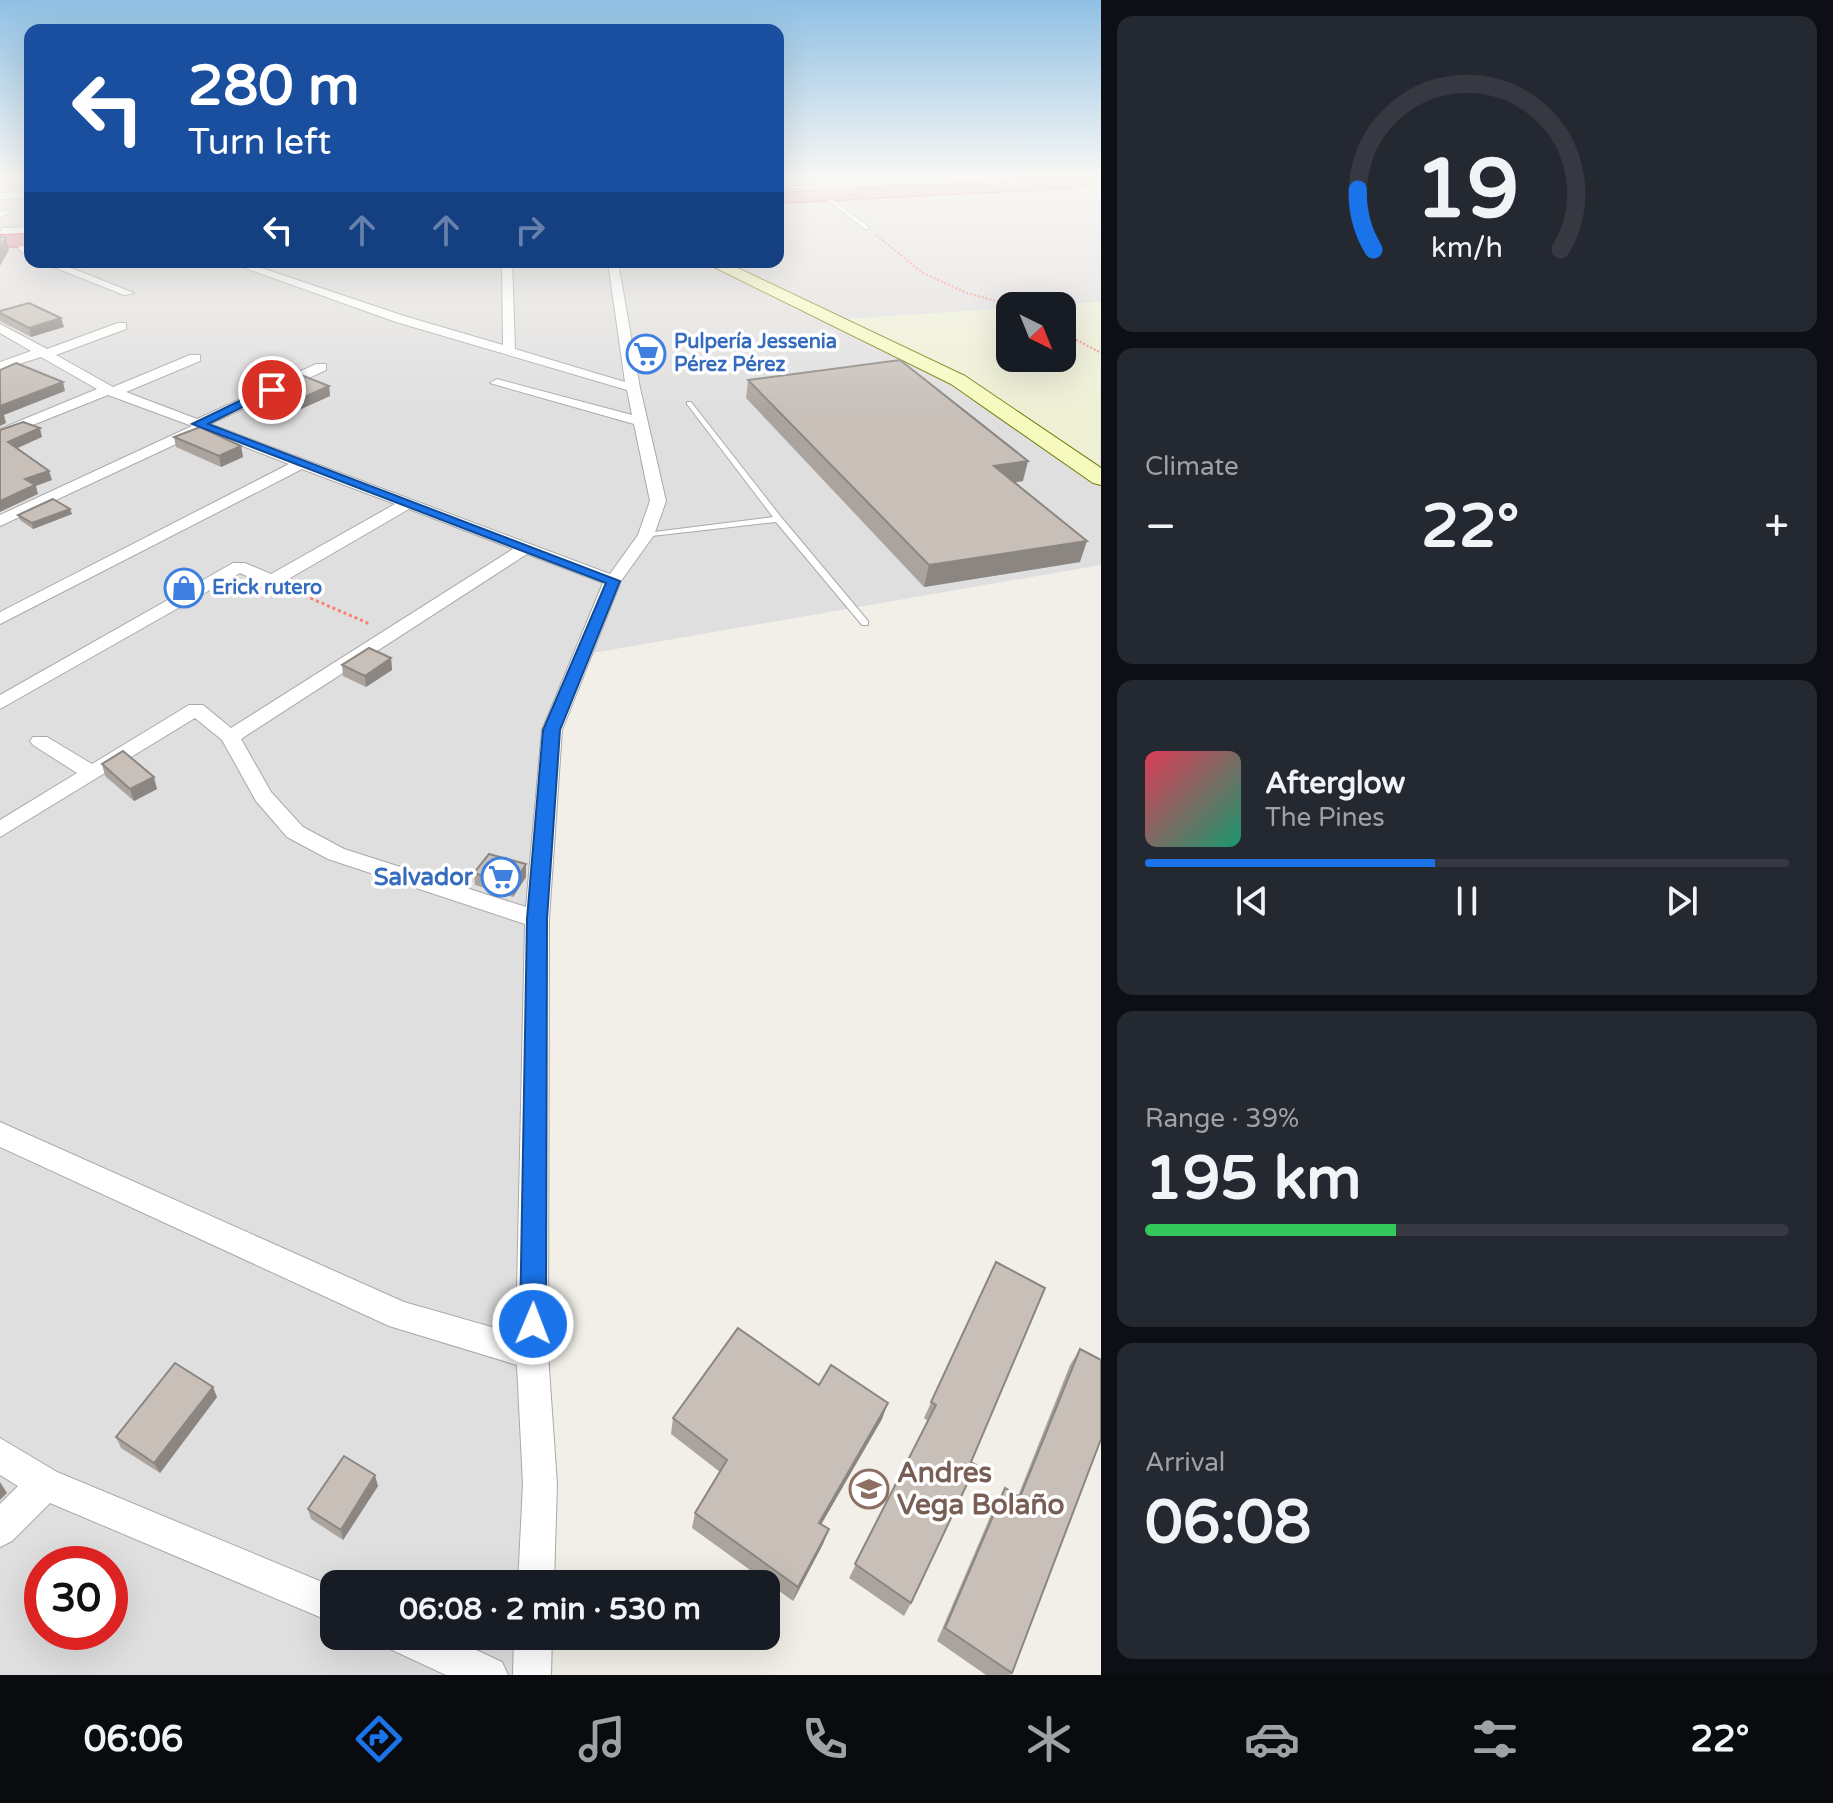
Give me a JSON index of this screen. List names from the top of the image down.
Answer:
{
  "places": {
    "supermarket": ["Pulpería Jessenia Pérez Pérez", "Salvador"],
    "shop": ["Erick rutero"],
    "school or university": ["Andres Vega Bolaño"]
  },
  "north": "bottom right",
  "page": {
    "turn": ["280 m", "Turn left"],
    "tile": [
      "Climate",
      ["Range · 39%", "195 km"],
      ["Arrival", "06:08"]
    ],
    "heat": ["−", "22°", "+"],
    "song": ["Afterglow", "The Pines"],
    "limit": "30",
    "trip": "06:08 · 2 min · 530 m",
    "tabs": ["06:06", "22°"],
    "gauge": ["19", "km/h"]
  }
}
